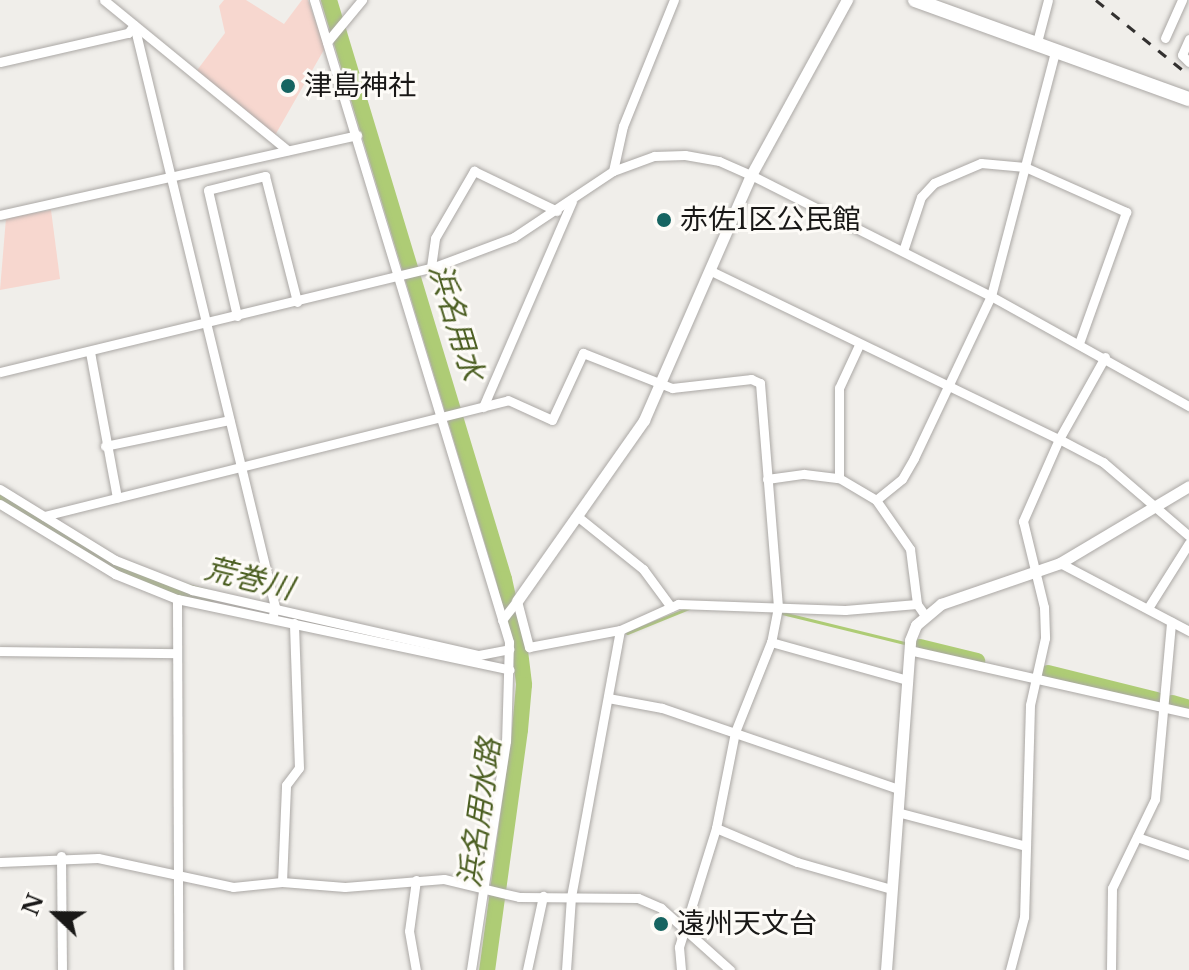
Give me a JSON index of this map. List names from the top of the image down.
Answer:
{
  "water": ["浜名用水", "荒巻川", "浜名用水路"],
  "places": ["津島神社", "赤佐1区公民館", "遠州天文台"],
  "north": "left"
}
